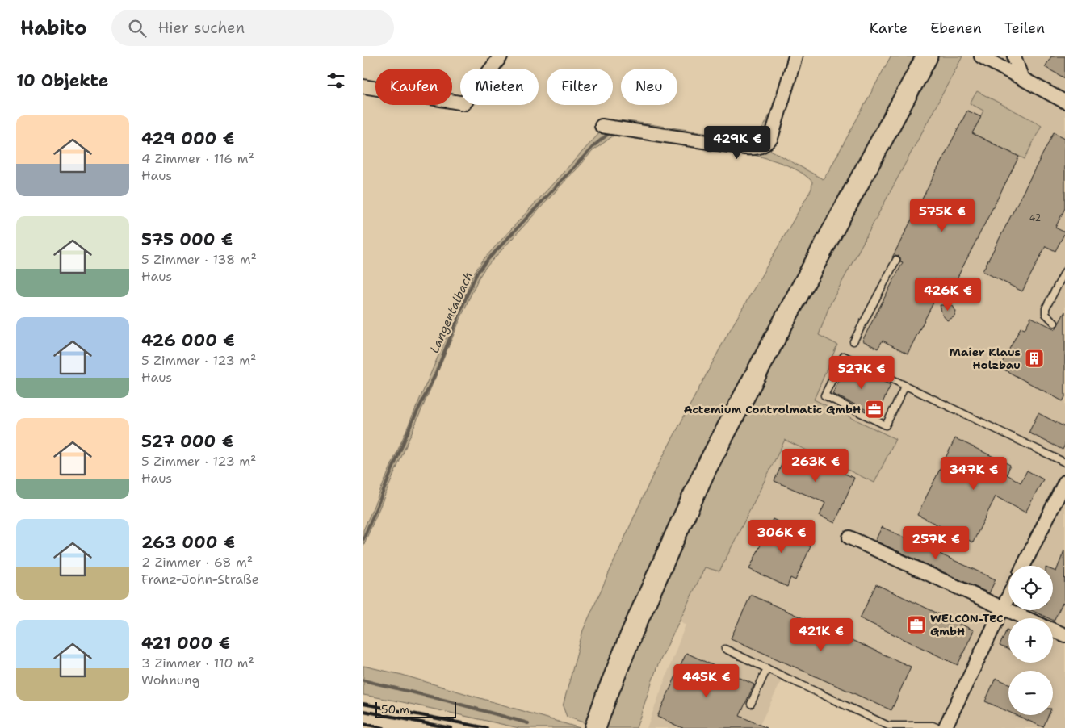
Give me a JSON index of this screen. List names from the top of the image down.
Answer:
{
  "water": ["Langentalbach"],
  "places": {
    "building": ["Maier Klaus Holzbau"],
    "office": ["Actemium Controlmatic GmbH", "WELCON-TEC GmbH"]
  },
  "house_numbers": ["42"],
  "scale_bar": "50 m",
  "page": {
    "header": "Habito",
    "search": "Hier suchen",
    "nav": ["Karte", "Ebenen", "Teilen"],
    "heading": "10 Objekte",
    "chip": [
      "Kaufen",
      "Mieten",
      "Filter",
      "Neu"
    ],
    "list": [
      {
        "name": "429 000 €",
        "note": "4 Zimmer · 116 m² · Haus"
      },
      {
        "name": "575 000 €",
        "note": "5 Zimmer · 138 m² · Haus"
      },
      {
        "name": "426 000 €",
        "note": "5 Zimmer · 123 m² · Haus"
      },
      {
        "name": "527 000 €",
        "note": "5 Zimmer · 123 m² · Haus"
      },
      {
        "name": "263 000 €",
        "note": "2 Zimmer · 68 m² · Franz-John-Straße"
      },
      {
        "name": "421 000 €",
        "note": "3 Zimmer · 110 m² · Wohnung"
      }
    ],
    "price": [
      "429K €",
      "575K €",
      "426K €",
      "527K €",
      "263K €",
      "347K €",
      "306K €",
      "257K €",
      "421K €",
      "445K €"
    ],
    "map_buttons": ["+", "−"],
    "scale": "50 m"
  }
}
